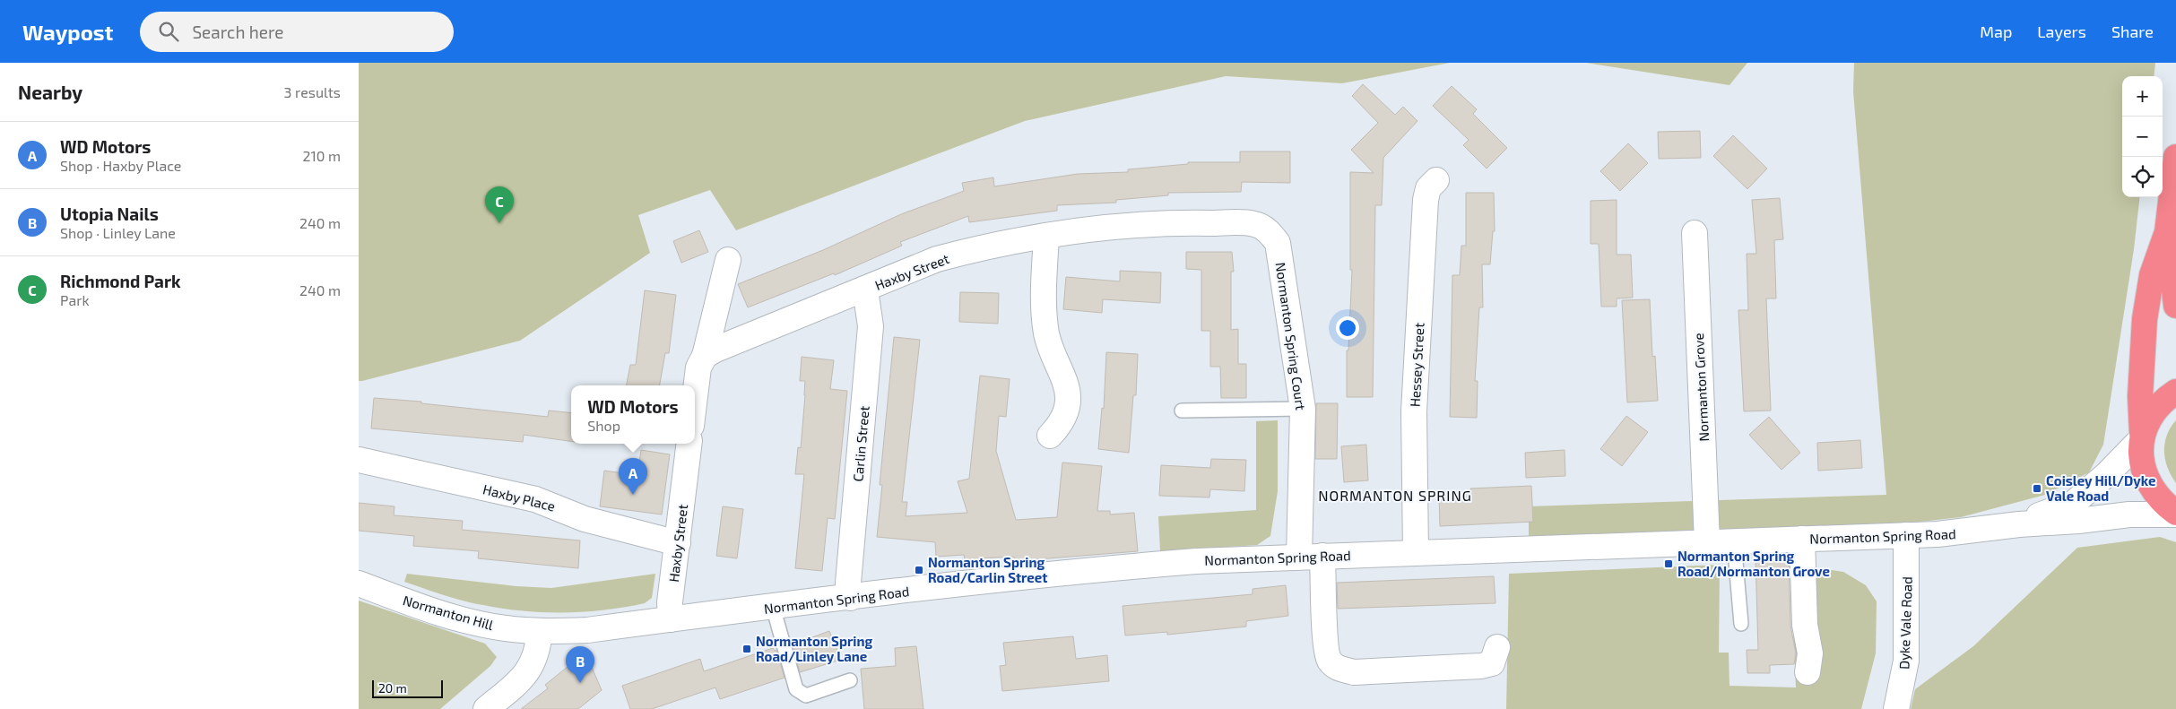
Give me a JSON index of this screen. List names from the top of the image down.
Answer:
{
  "streets": {
    "street": [
      "Haxby Street",
      "Normanton Spring Court",
      "Hessey Street",
      "Normanton Grove",
      "Carlin Street",
      "Haxby Place",
      "Normanton Spring Road",
      "Normanton Hill",
      "Dyke Vale Road"
    ]
  },
  "crossings": [
    ["Haxby Street", "Normanton Spring Court"],
    ["Haxby Street", "Carlin Street"],
    ["Haxby Street", "Haxby Place"],
    ["Haxby Street", "Normanton Spring Road"],
    ["Normanton Spring Court", "Normanton Spring Road"],
    ["Hessey Street", "Normanton Spring Road"],
    ["Normanton Grove", "Normanton Spring Road"],
    ["Carlin Street", "Normanton Spring Road"],
    ["Normanton Spring Road", "Normanton Hill"],
    ["Normanton Spring Road", "Dyke Vale Road"]
  ],
  "districts": ["NORMANTON SPRING"],
  "places": {
    "transit": [
      "Coisley Hill/Dyke Vale Road",
      "Normanton Spring Road/Normanton Grove",
      "Normanton Spring Road/Carlin Street",
      "Normanton Spring Road/Linley Lane"
    ]
  },
  "scale_bar": "20 m",
  "page": {
    "header": "Waypost",
    "search": "Search here",
    "nav": ["Map", "Layers", "Share"],
    "heading": ["Nearby", "3 results"],
    "map_buttons": ["+", "−"],
    "list": [
      {
        "mark": "A",
        "name": "WD Motors",
        "note": "Shop · Haxby Place",
        "value": "210 m"
      },
      {
        "mark": "B",
        "name": "Utopia Nails",
        "note": "Shop · Linley Lane",
        "value": "240 m"
      },
      {
        "mark": "C",
        "name": "Richmond Park",
        "note": "Park",
        "value": "240 m"
      }
    ],
    "pins": ["C", "A", "B"],
    "popup": ["WD Motors", "Shop"],
    "scale": "20 m"
  }
}
